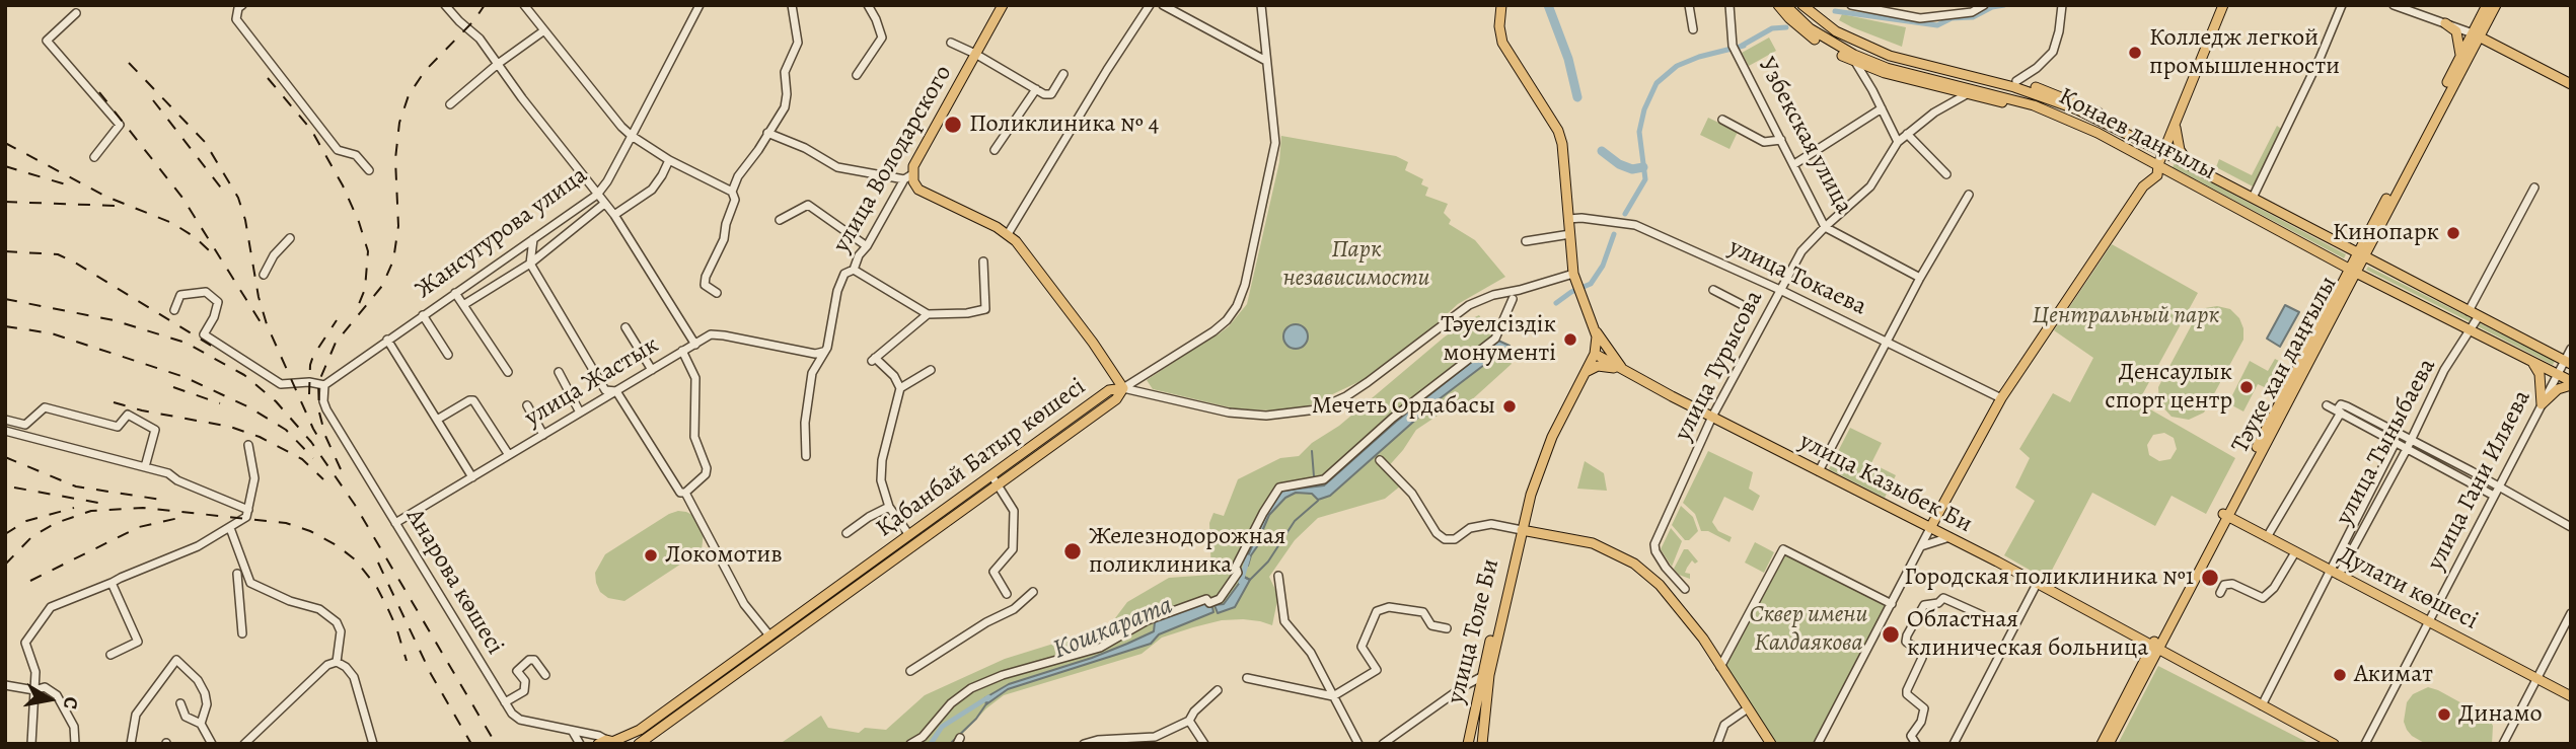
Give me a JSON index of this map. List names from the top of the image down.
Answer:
{
  "streets": {
    "main road": [
      "Қонаев даңғылы",
      "улица Володарского",
      "Тәуке хан даңғылы",
      "Қабанбай Батыр көшесі",
      "улица Казыбек Би",
      "Дулати көшесі",
      "улица Толе Би"
    ],
    "street": [
      "Узбекская улица",
      "Жансугурова улица",
      "улица Токаева",
      "улица Турысова",
      "улица Жастык",
      "улица Тыныбаева",
      "улица Гани Иляева",
      "Анарова көшесі"
    ]
  },
  "crossings": [
    ["Қонаев даңғылы", "Тәуке хан даңғылы"],
    ["Қонаев даңғылы", "улица Тыныбаева"],
    ["Қонаев даңғылы", "улица Гани Иляева"],
    ["Узбекская улица", "улица Турысова"],
    ["улица Володарского", "улица Жастык"],
    ["Жансугурова улица", "Анарова көшесі"],
    ["улица Токаева", "улица Турысова"],
    ["Тәуке хан даңғылы", "улица Казыбек Би"],
    ["Тәуке хан даңғылы", "Дулати көшесі"],
    ["улица Турысова", "улица Казыбек Би"],
    ["улица Жастык", "Анарова көшесі"],
    ["улица Тыныбаева", "улица Казыбек Би"],
    ["улица Тыныбаева", "Дулати көшесі"],
    ["Қабанбай Батыр көшесі", "Анарова көшесі"],
    ["улица Гани Иляева", "Дулати көшесі"],
    ["улица Казыбек Би", "улица Толе Би"]
  ],
  "water": ["Кошкарата"],
  "parks": ["Парк независимости", "Центральный парк", "Сквер имени Калдаякова"],
  "places": [
    "Колледж легкой промышленности",
    "Поликлиника № 4",
    "Кинопарк",
    "Тәуелсіздік монументі",
    "Денсаулык спорт центр",
    "Мечеть Ордабасы",
    "Железнодорожная поликлиника",
    "Локомотив",
    "Городская поликлиника №1",
    "Областная клиническая больница",
    "Акимат",
    "Динамо"
  ],
  "north": "right"
}
